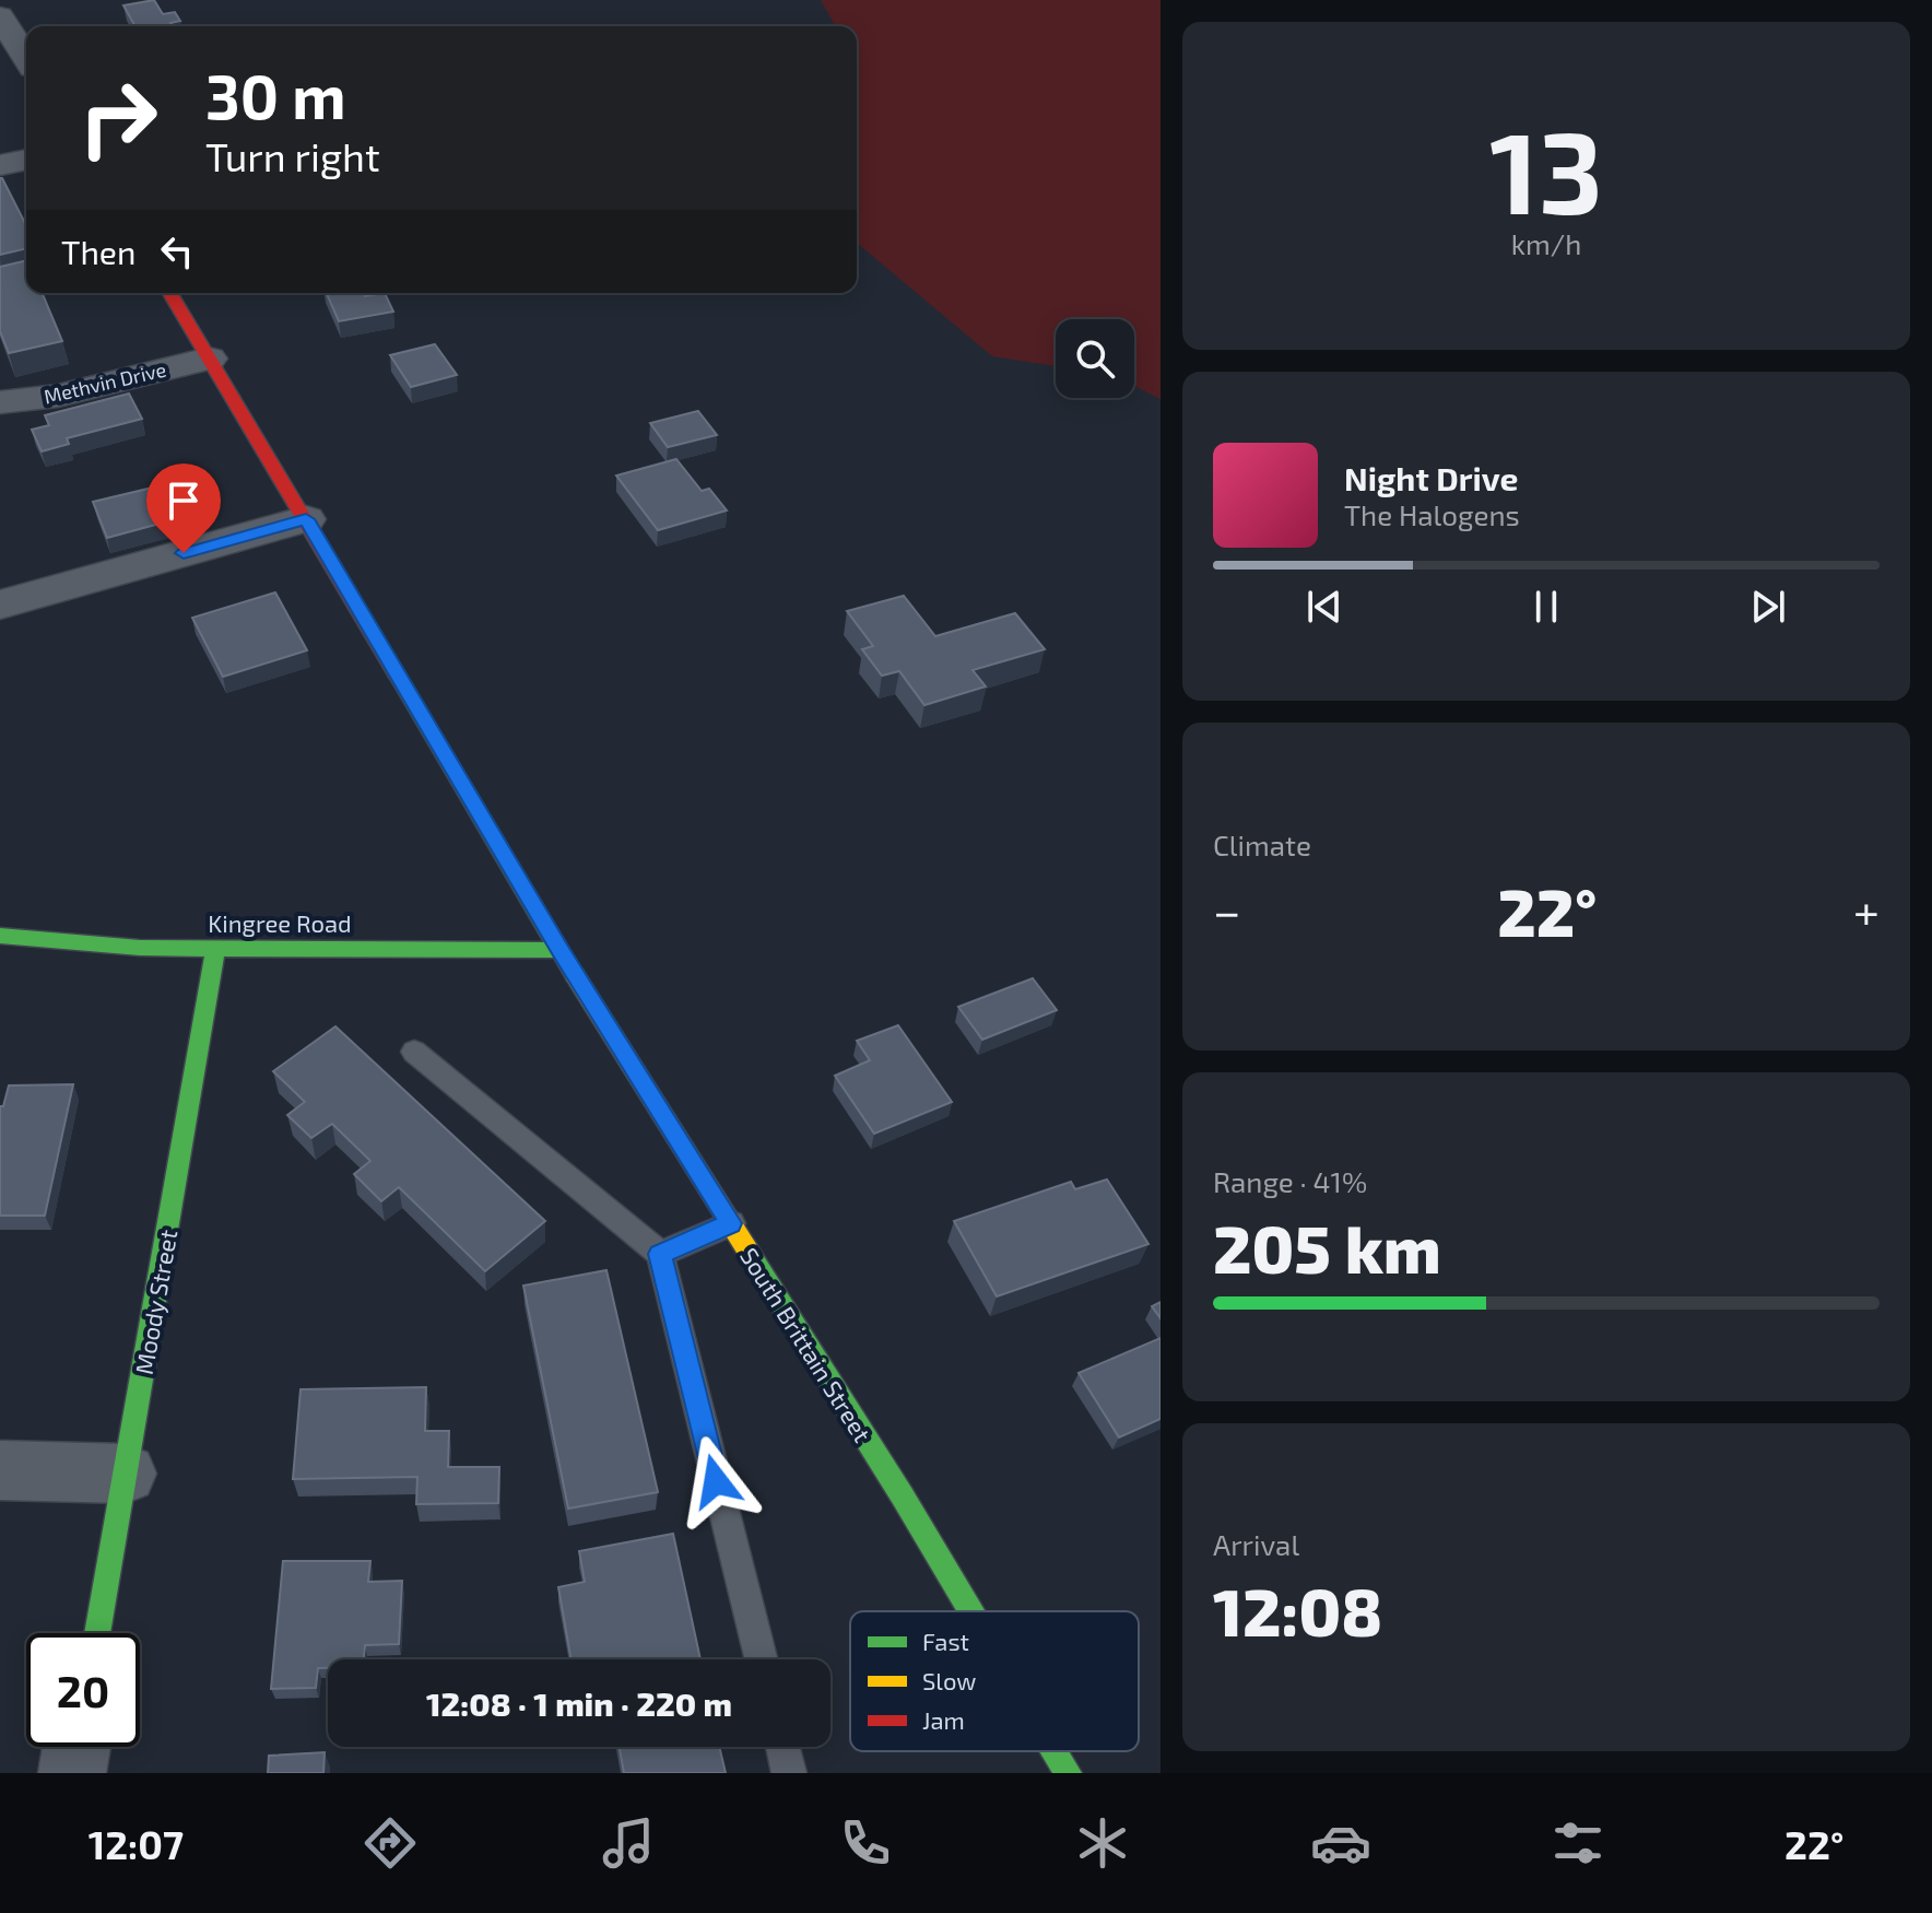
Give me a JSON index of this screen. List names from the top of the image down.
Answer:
{
  "streets": {
    "street": [
      "Methvin Drive",
      "Kingree Road",
      "Moody Street",
      "South Brittain Street"
    ]
  },
  "crossings": [
    ["Methvin Drive", "South Brittain Street"],
    ["Kingree Road", "Moody Street"],
    ["Kingree Road", "South Brittain Street"]
  ],
  "legend": ["Fast", "Slow", "Jam"],
  "page": {
    "tile": [
      ["13", "km/h"],
      "Climate",
      ["Range · 41%", "205 km"],
      ["Arrival", "12:08"]
    ],
    "turn": ["30 m", "Turn right"],
    "then": "Then",
    "song": ["Night Drive", "The Halogens"],
    "heat": ["−", "22°", "+"],
    "limit": "20",
    "trip": "12:08 · 1 min · 220 m",
    "tabs": ["12:07", "22°"]
  }
}
